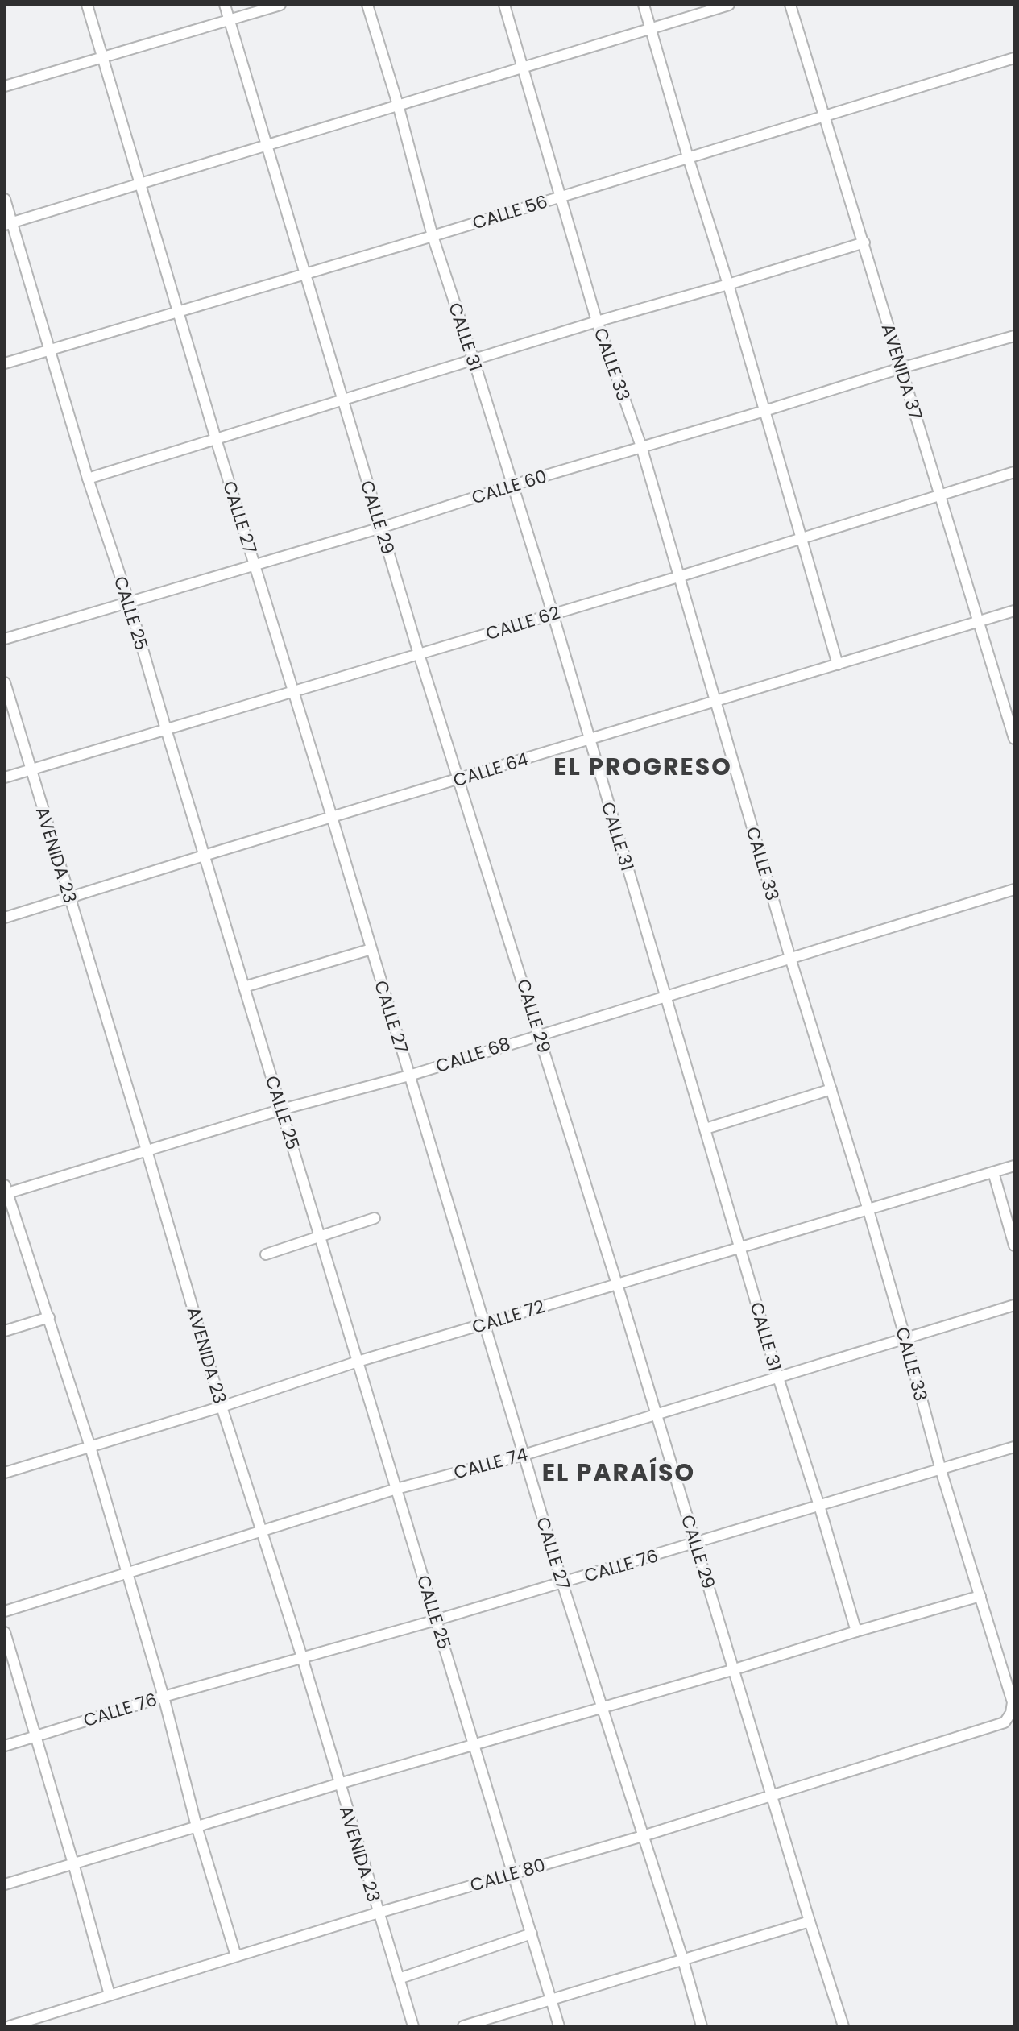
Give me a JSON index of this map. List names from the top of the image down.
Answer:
{
  "streets": {
    "street": [
      "CALLE 56",
      "CALLE 31",
      "CALLE 33",
      "AVENIDA 37",
      "CALLE 60",
      "CALLE 27",
      "CALLE 29",
      "CALLE 25",
      "CALLE 62",
      "CALLE 64",
      "AVENIDA 23",
      "CALLE 68",
      "CALLE 72",
      "CALLE 74",
      "CALLE 76",
      "CALLE 80"
    ]
  },
  "crossings": [
    ["CALLE 56", "CALLE 31"],
    ["CALLE 56", "CALLE 33"],
    ["CALLE 56", "AVENIDA 37"],
    ["CALLE 56", "CALLE 27"],
    ["CALLE 56", "CALLE 29"],
    ["CALLE 56", "CALLE 25"],
    ["CALLE 31", "CALLE 60"],
    ["CALLE 31", "CALLE 62"],
    ["CALLE 31", "CALLE 64"],
    ["CALLE 31", "CALLE 68"],
    ["CALLE 31", "CALLE 72"],
    ["CALLE 31", "CALLE 74"],
    ["CALLE 31", "CALLE 76"],
    ["CALLE 33", "CALLE 60"],
    ["CALLE 33", "CALLE 62"],
    ["CALLE 33", "CALLE 64"],
    ["CALLE 33", "CALLE 68"],
    ["CALLE 33", "CALLE 72"],
    ["CALLE 33", "CALLE 74"],
    ["CALLE 33", "CALLE 76"],
    ["CALLE 33", "CALLE 80"],
    ["AVENIDA 37", "CALLE 60"],
    ["AVENIDA 37", "CALLE 62"],
    ["AVENIDA 37", "CALLE 64"],
    ["CALLE 60", "CALLE 27"],
    ["CALLE 60", "CALLE 29"],
    ["CALLE 60", "CALLE 25"],
    ["CALLE 27", "CALLE 62"],
    ["CALLE 27", "CALLE 64"],
    ["CALLE 27", "CALLE 68"],
    ["CALLE 27", "CALLE 72"],
    ["CALLE 27", "CALLE 74"],
    ["CALLE 27", "CALLE 76"],
    ["CALLE 27", "CALLE 80"],
    ["CALLE 29", "CALLE 62"],
    ["CALLE 29", "CALLE 64"],
    ["CALLE 29", "CALLE 68"],
    ["CALLE 29", "CALLE 72"],
    ["CALLE 29", "CALLE 74"],
    ["CALLE 29", "CALLE 76"],
    ["CALLE 29", "CALLE 80"],
    ["CALLE 25", "CALLE 62"],
    ["CALLE 25", "CALLE 64"],
    ["CALLE 25", "CALLE 68"],
    ["CALLE 25", "CALLE 72"],
    ["CALLE 25", "CALLE 74"],
    ["CALLE 25", "CALLE 76"],
    ["CALLE 25", "CALLE 80"],
    ["CALLE 62", "AVENIDA 23"],
    ["CALLE 64", "AVENIDA 23"],
    ["AVENIDA 23", "CALLE 68"],
    ["AVENIDA 23", "CALLE 72"],
    ["AVENIDA 23", "CALLE 74"],
    ["AVENIDA 23", "CALLE 76"],
    ["AVENIDA 23", "CALLE 80"]
  ],
  "districts": ["EL PROGRESO", "EL PARAÍSO"]
}
